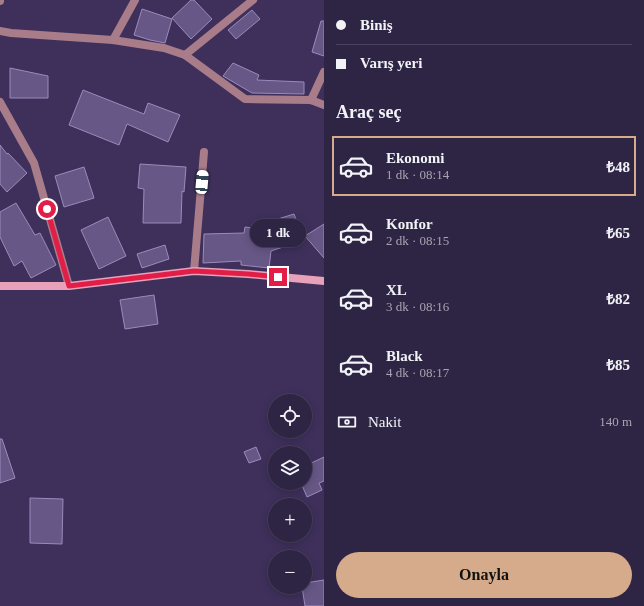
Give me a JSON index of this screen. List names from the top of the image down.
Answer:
{
  "page": {
    "banner": ["Biniş", "Varış yeri"],
    "heading": "Araç seç",
    "list": [
      {
        "name": "Ekonomi",
        "note": "1 dk · 08:14",
        "value": "₺48"
      },
      {
        "name": "Konfor",
        "note": "2 dk · 08:15",
        "value": "₺65"
      },
      {
        "name": "XL",
        "note": "3 dk · 08:16",
        "value": "₺82"
      },
      {
        "name": "Black",
        "note": "4 dk · 08:17",
        "value": "₺85"
      }
    ],
    "bubble": "1 dk",
    "map_buttons": ["+", "−"],
    "pay": ["Nakit", "140 m"],
    "buttons": "Onayla"
  }
}
